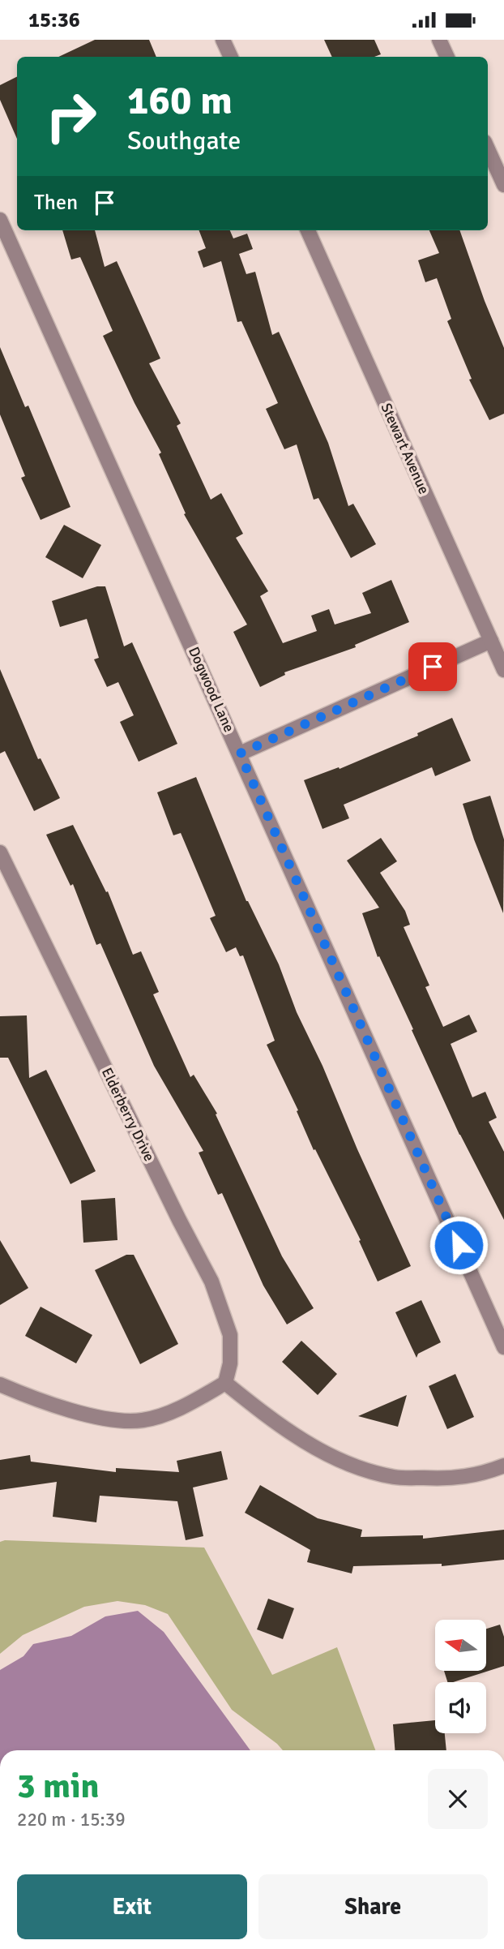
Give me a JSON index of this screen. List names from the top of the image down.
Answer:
{
  "streets": {
    "street": ["Stewart Avenue", "Dogwood Lane", "Elderberry Drive"]
  },
  "north": "left",
  "page": {
    "status": "15:36",
    "turn": ["160 m", "Southgate"],
    "then": "Then",
    "heading": ["3 min", "220 m · 15:39"],
    "buttons": ["Exit", "Share"]
  }
}
